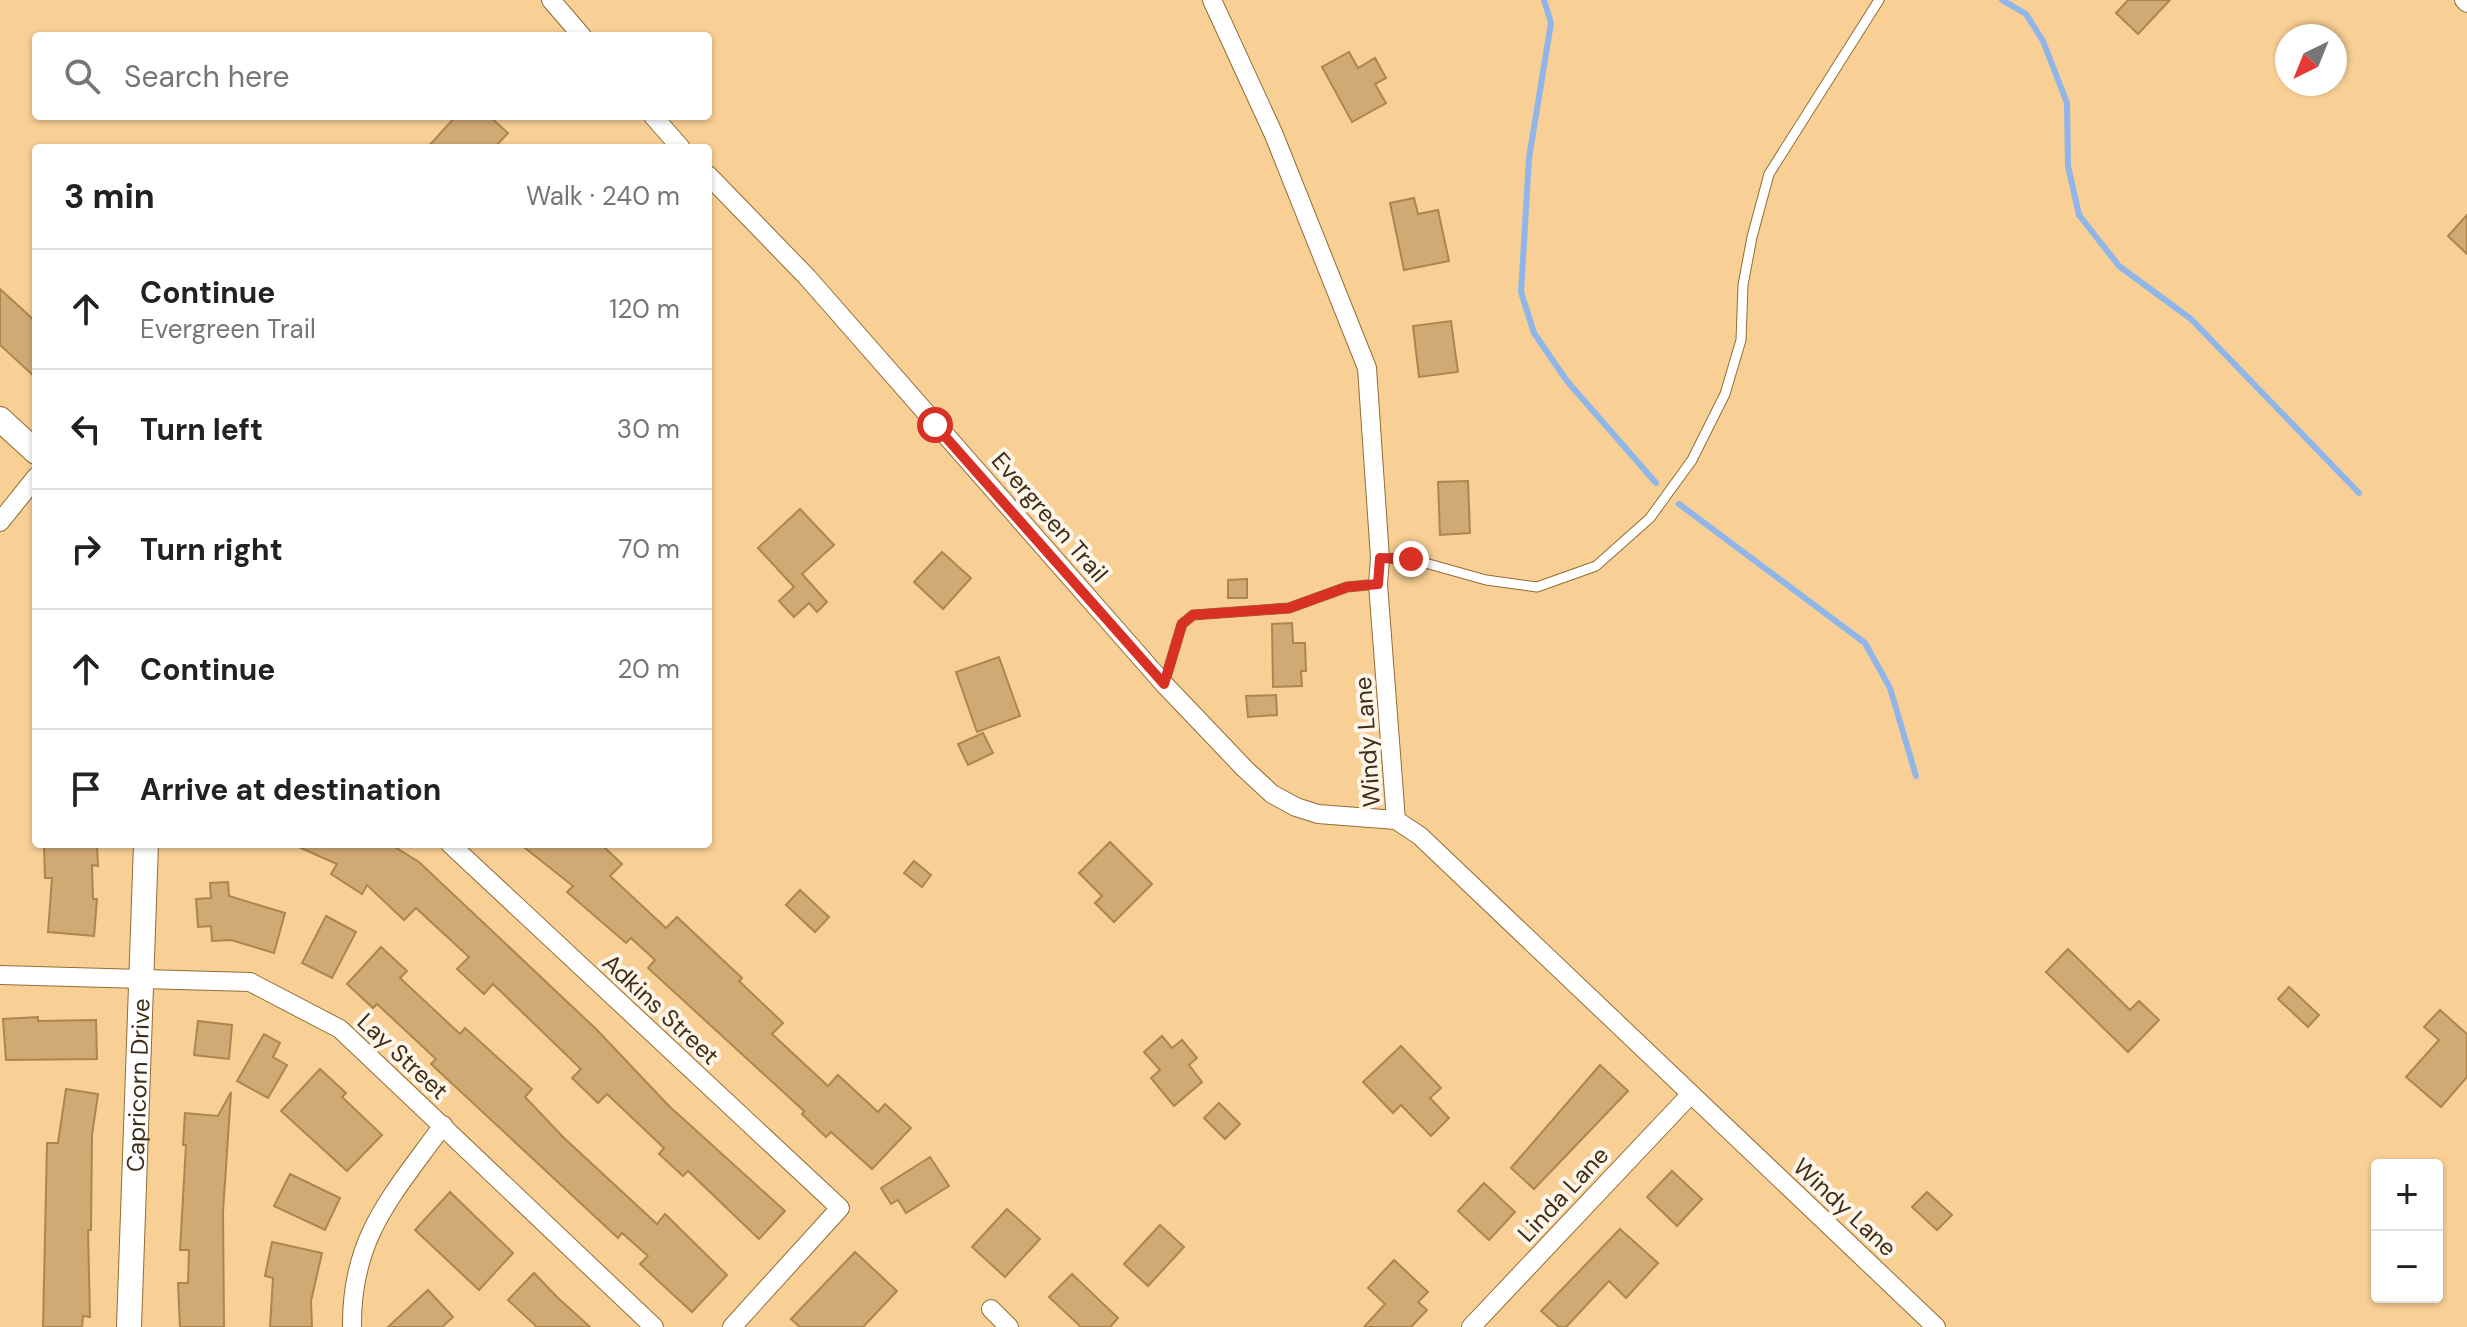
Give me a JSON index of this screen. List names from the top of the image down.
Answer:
{
  "streets": {
    "street": [
      "Evergreen Trail",
      "Windy Lane",
      "Adkins Street",
      "Lay Street",
      "Capricorn Drive",
      "Linda Lane"
    ]
  },
  "crossings": [
    ["Evergreen Trail", "Windy Lane"],
    ["Windy Lane", "Linda Lane"],
    ["Lay Street", "Capricorn Drive"]
  ],
  "north": "bottom left",
  "page": {
    "search": "Search here",
    "heading": ["3 min", "Walk · 240 m"],
    "list": [
      ["Continue", "Evergreen Trail", "120 m"],
      ["Turn left", "30 m"],
      ["Turn right", "70 m"],
      ["Continue", "20 m"],
      "Arrive at destination"
    ],
    "map_buttons": ["+", "−"]
  }
}
